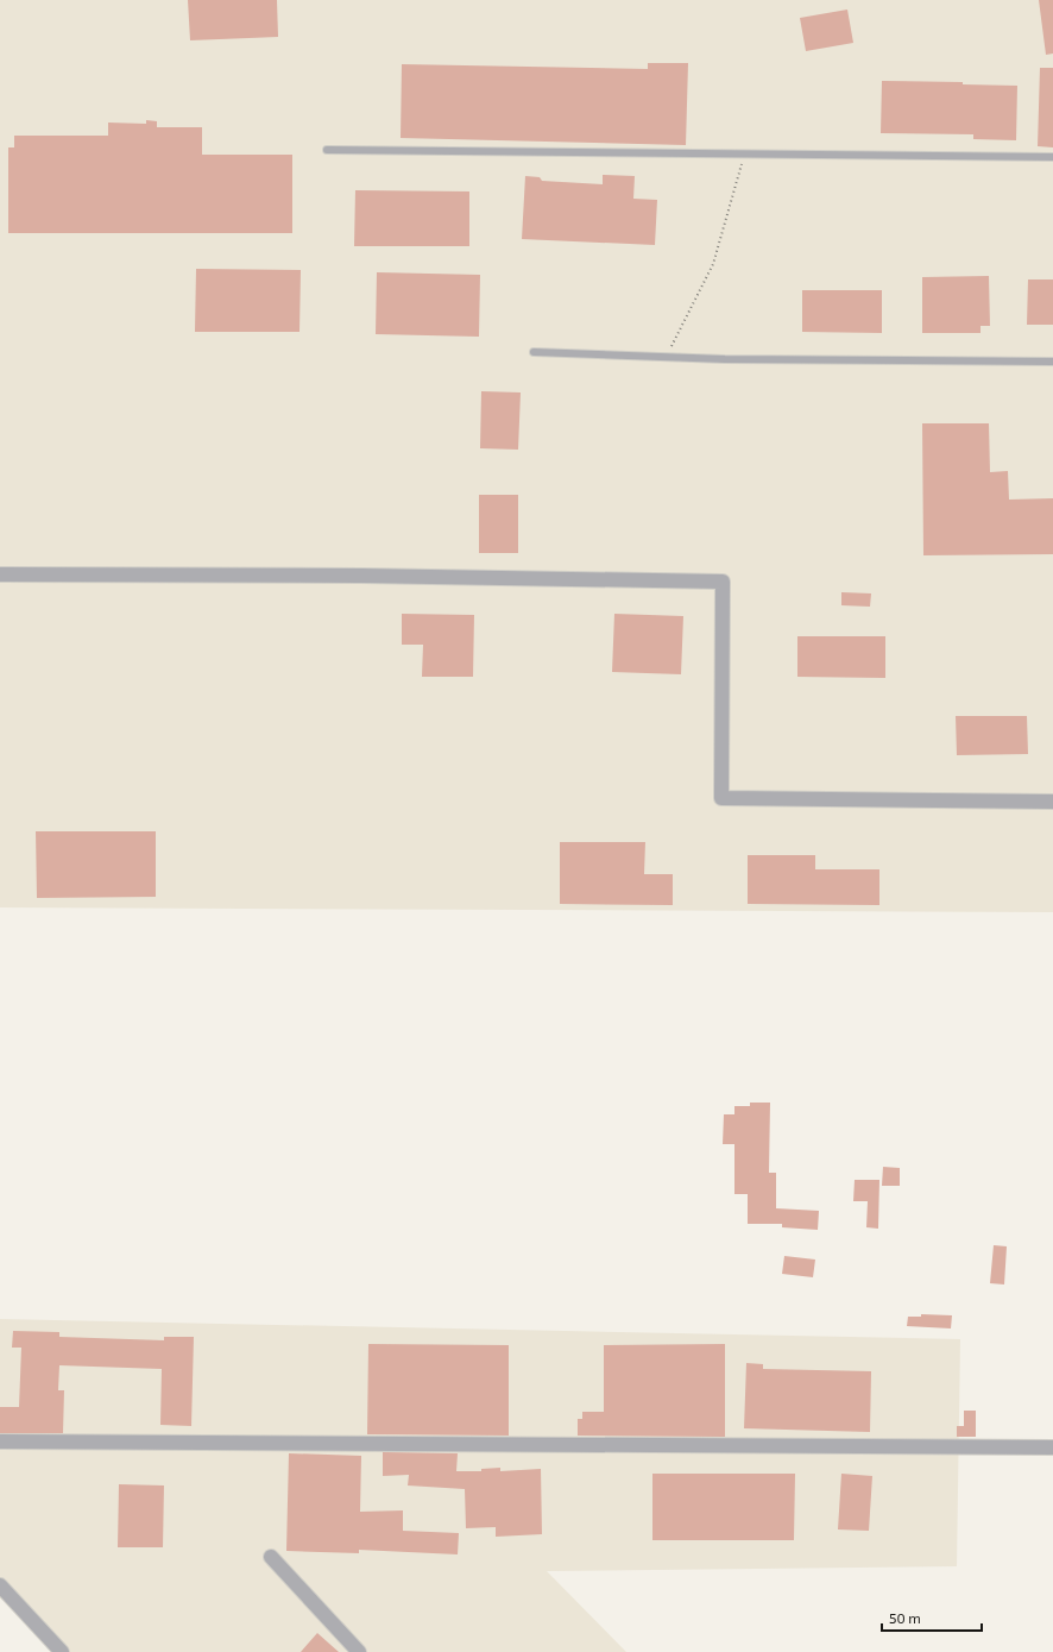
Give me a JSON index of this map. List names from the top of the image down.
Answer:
{
  "scale_bar": "50 m"
}
